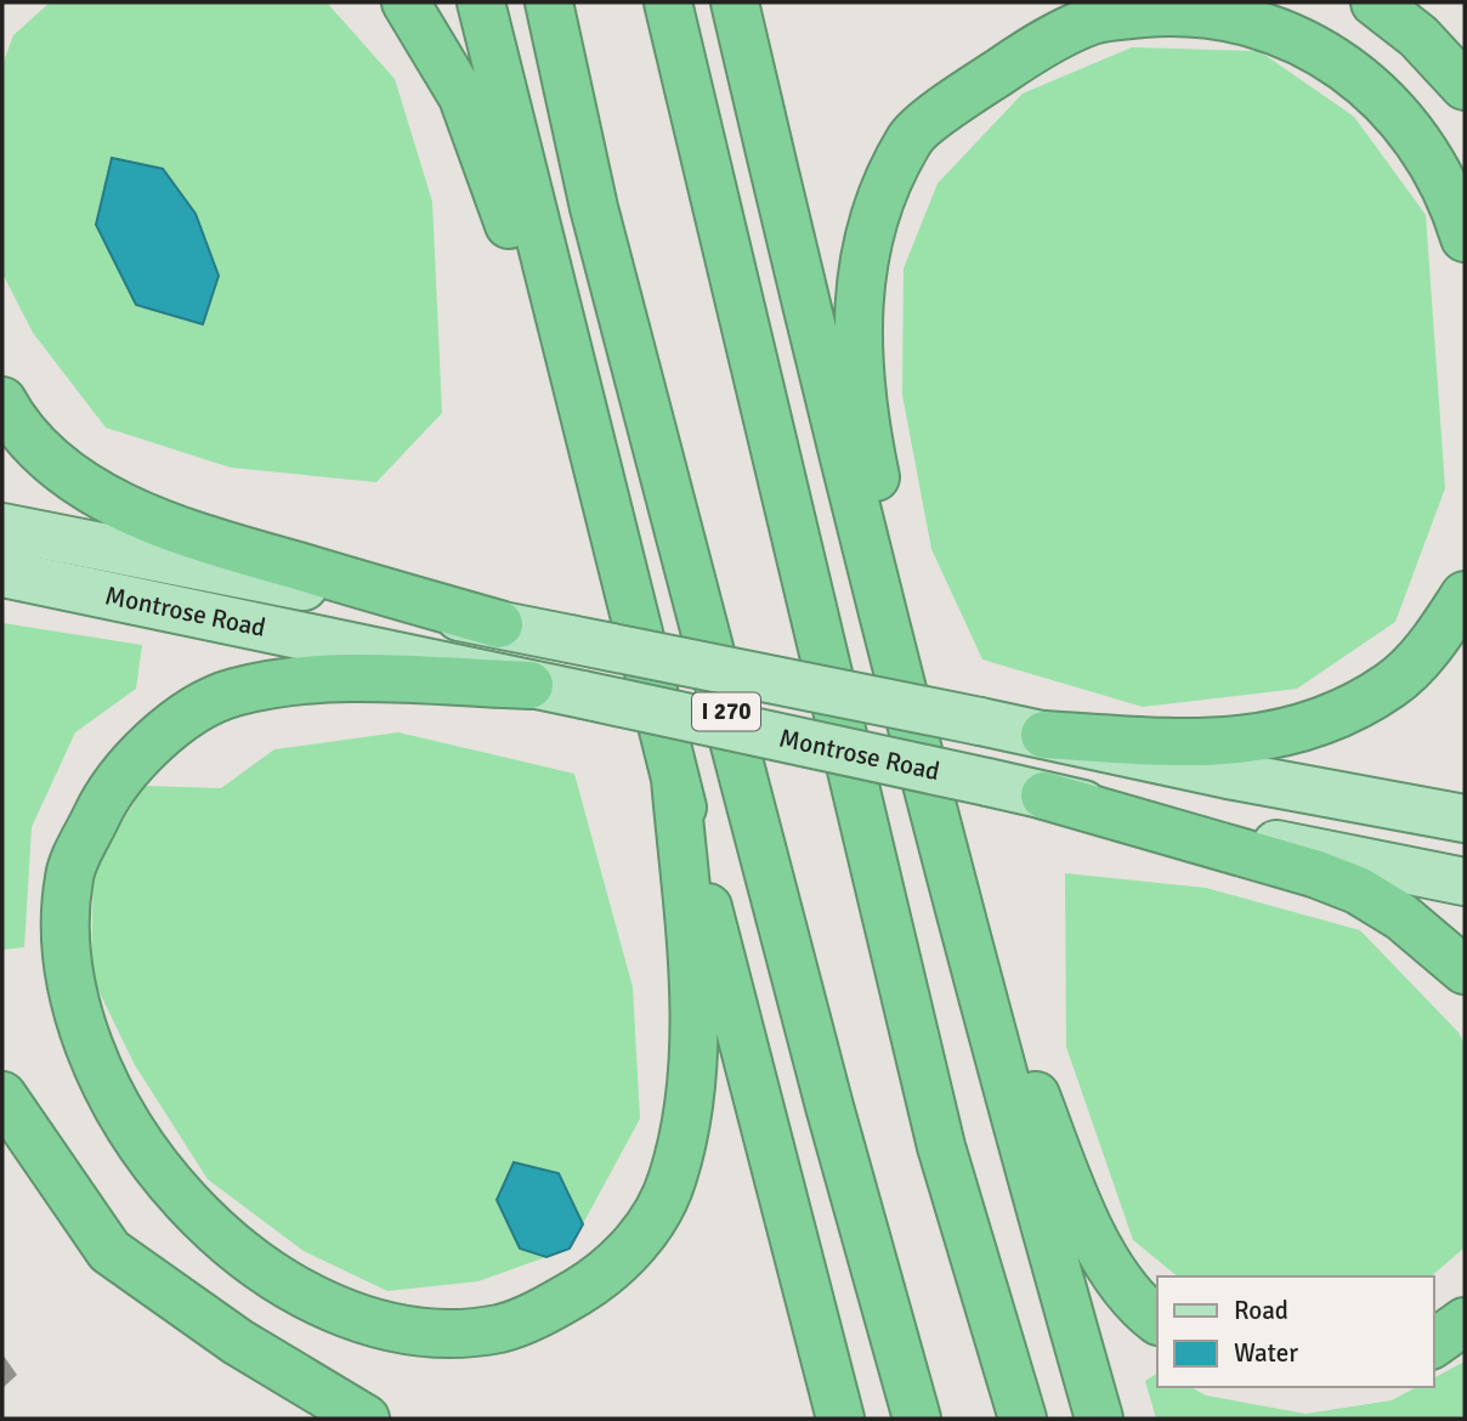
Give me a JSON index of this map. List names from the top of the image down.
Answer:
{
  "streets": {
    "highway": ["I 270"],
    "main road": ["Montrose Road"]
  },
  "legend": ["Road", "Water"]
}
